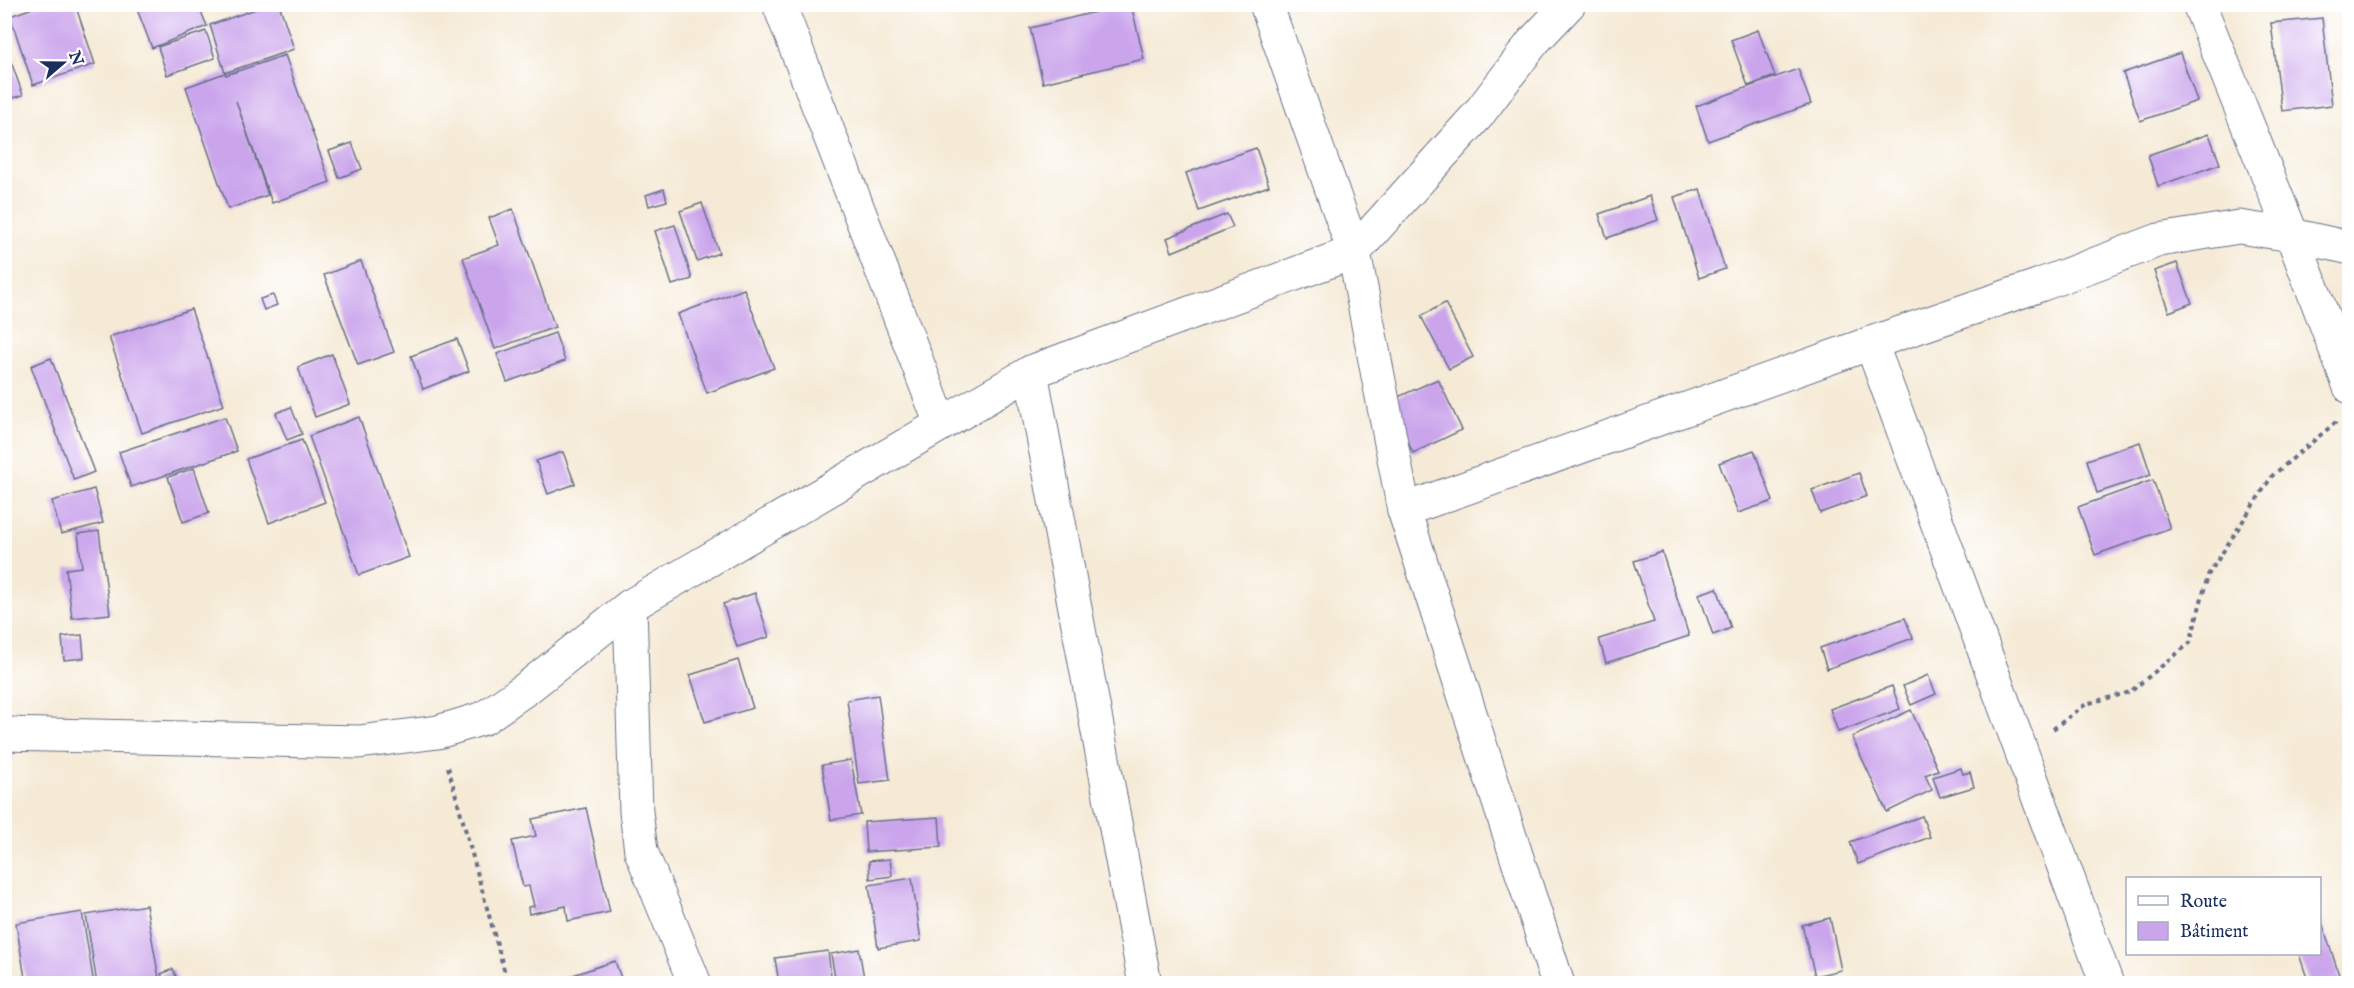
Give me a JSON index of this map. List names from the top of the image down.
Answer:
{
  "legend": ["Route", "Bâtiment"],
  "north": "right"
}
